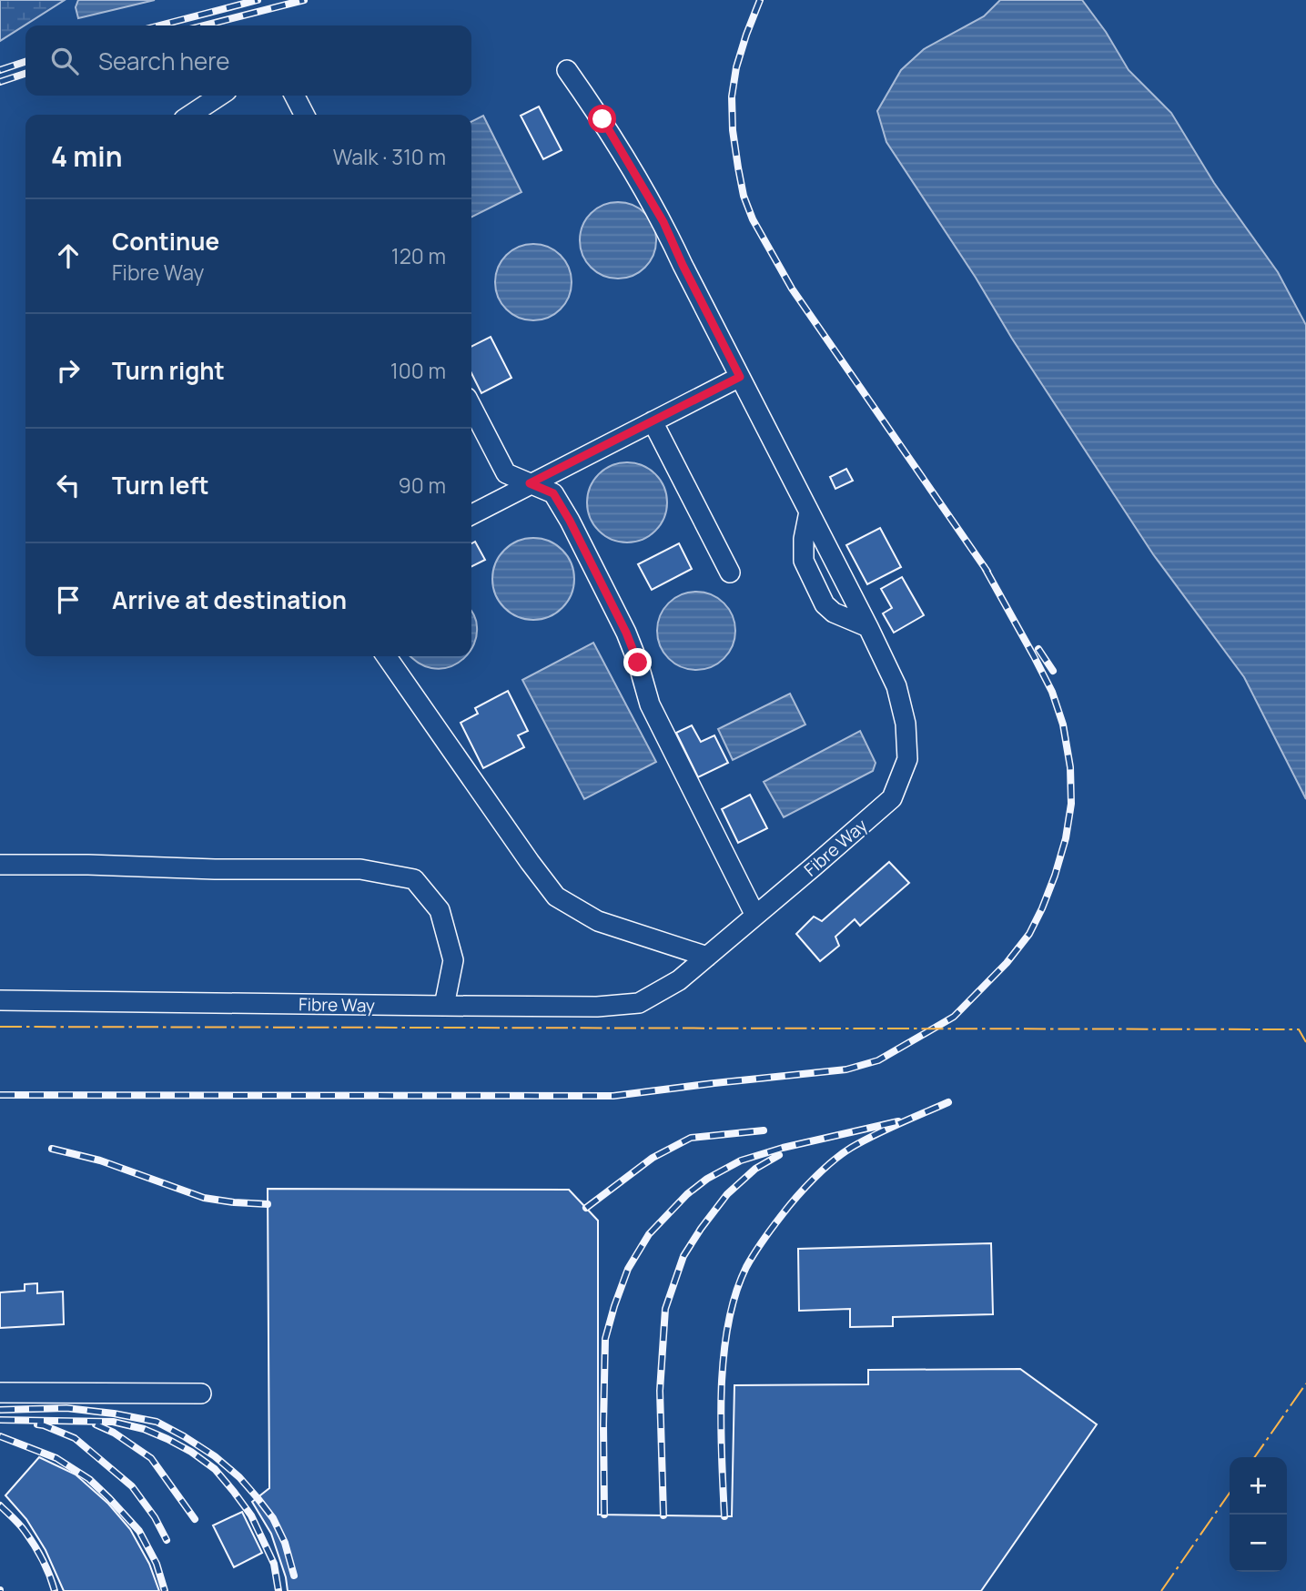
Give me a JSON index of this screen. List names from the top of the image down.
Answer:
{
  "streets": {
    "lane": ["Fibre Way"]
  },
  "page": {
    "search": "Search here",
    "heading": ["4 min", "Walk · 310 m"],
    "list": [
      ["Continue", "Fibre Way", "120 m"],
      ["Turn right", "100 m"],
      ["Turn left", "90 m"],
      "Arrive at destination"
    ],
    "map_buttons": ["+", "−"]
  }
}
